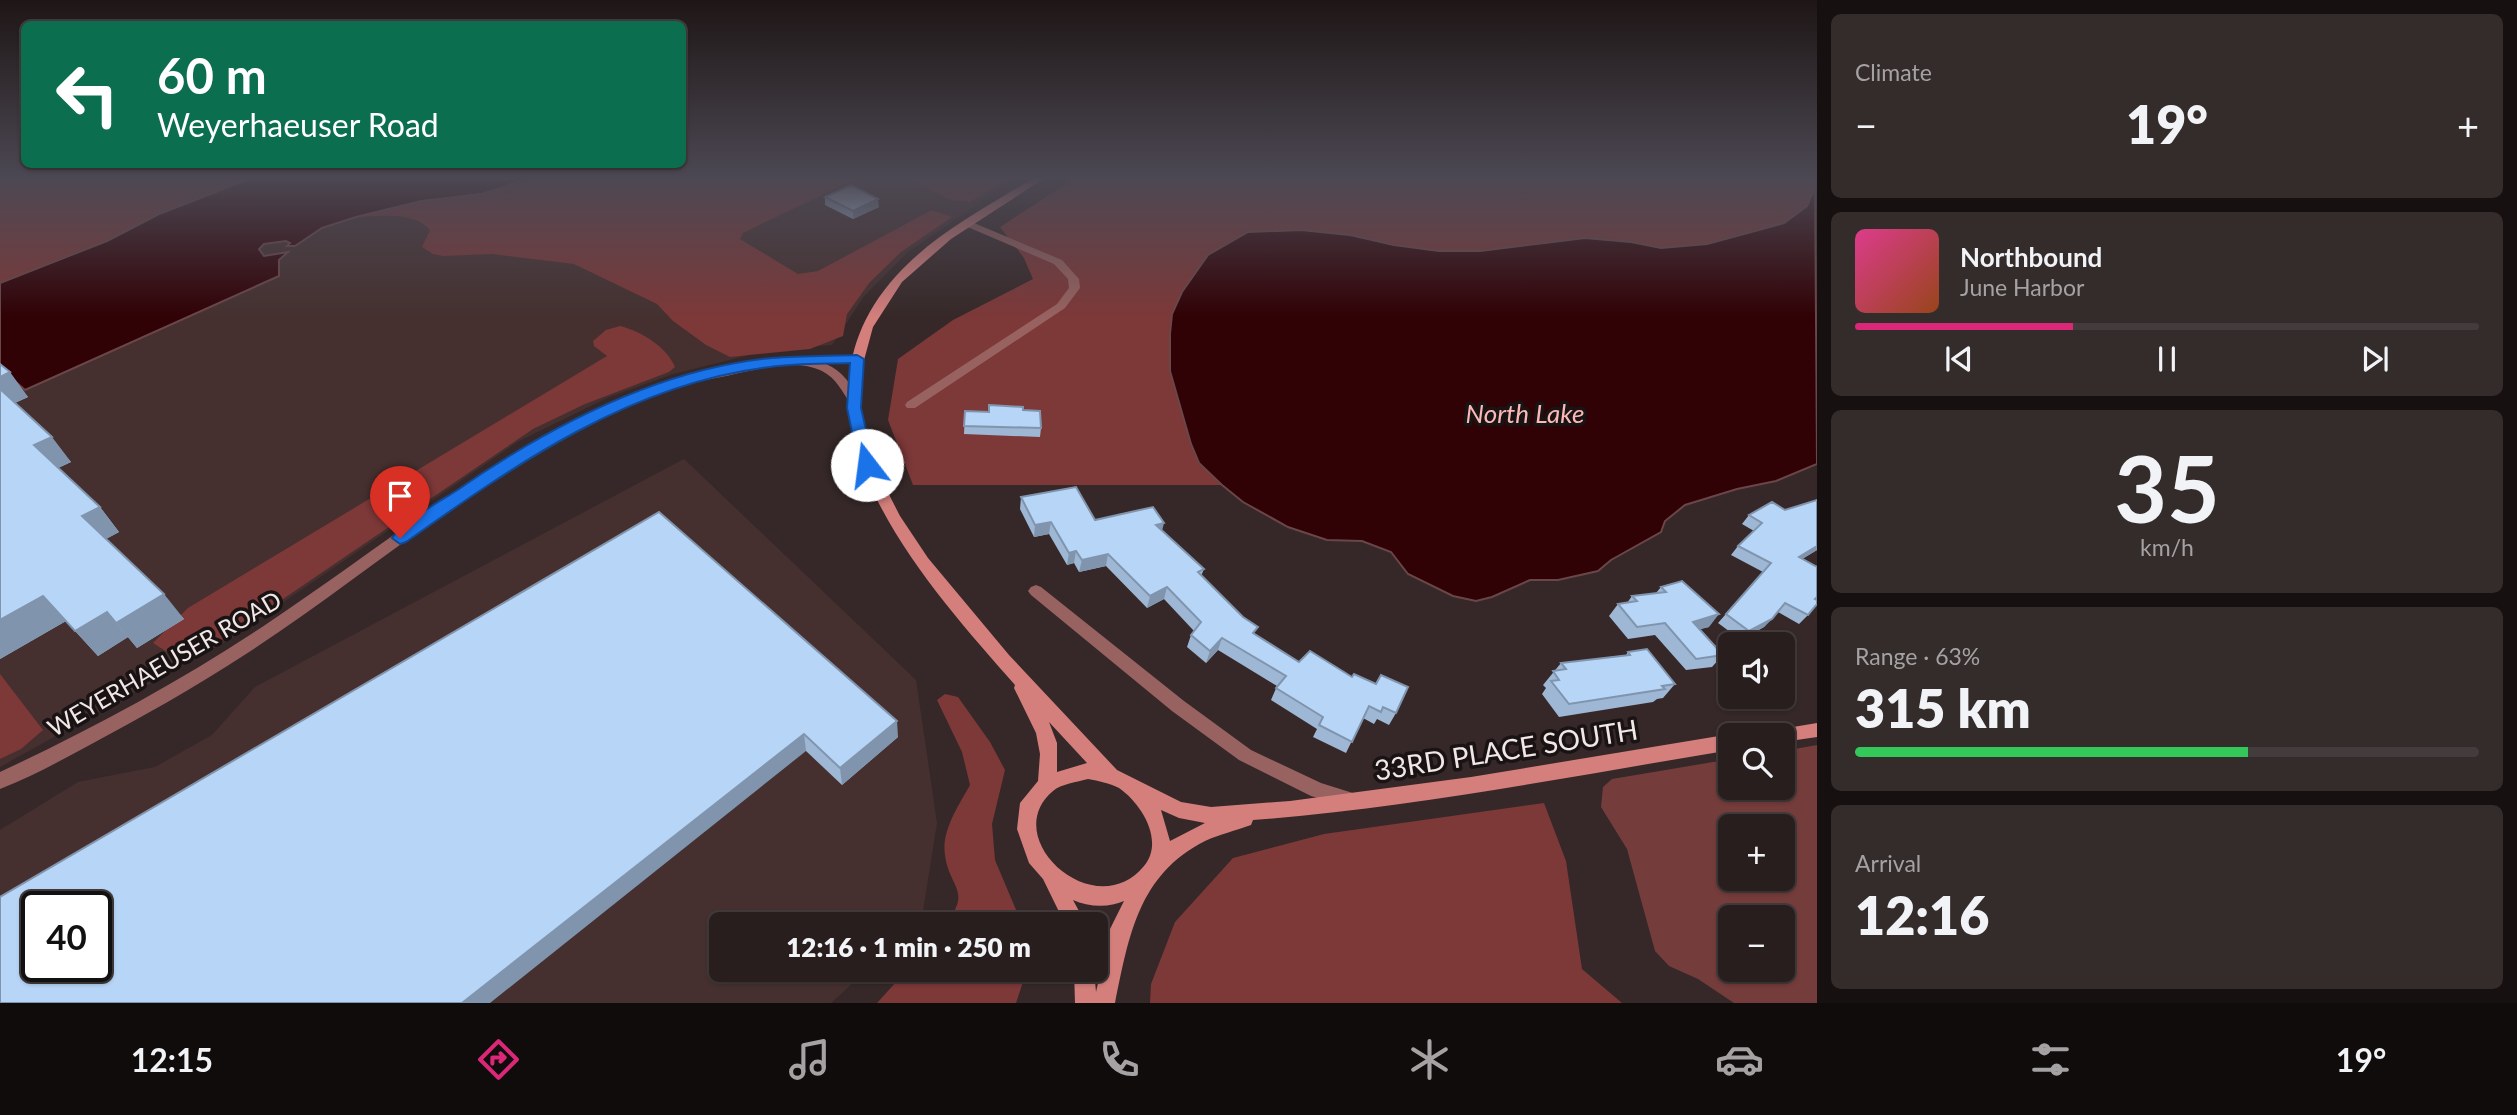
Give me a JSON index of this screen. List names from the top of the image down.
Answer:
{
  "streets": {
    "street": ["WEYERHAEUSER ROAD", "33RD PLACE SOUTH"]
  },
  "water": ["North Lake"],
  "page": {
    "tile": [
      "Climate",
      ["35", "km/h"],
      ["Range · 63%", "315 km"],
      ["Arrival", "12:16"]
    ],
    "turn": ["60 m", "Weyerhaeuser Road"],
    "heat": ["−", "19°", "+"],
    "song": ["Northbound", "June Harbor"],
    "map_buttons": ["+", "−"],
    "limit": "40",
    "trip": "12:16 · 1 min · 250 m",
    "tabs": ["12:15", "19°"]
  }
}
